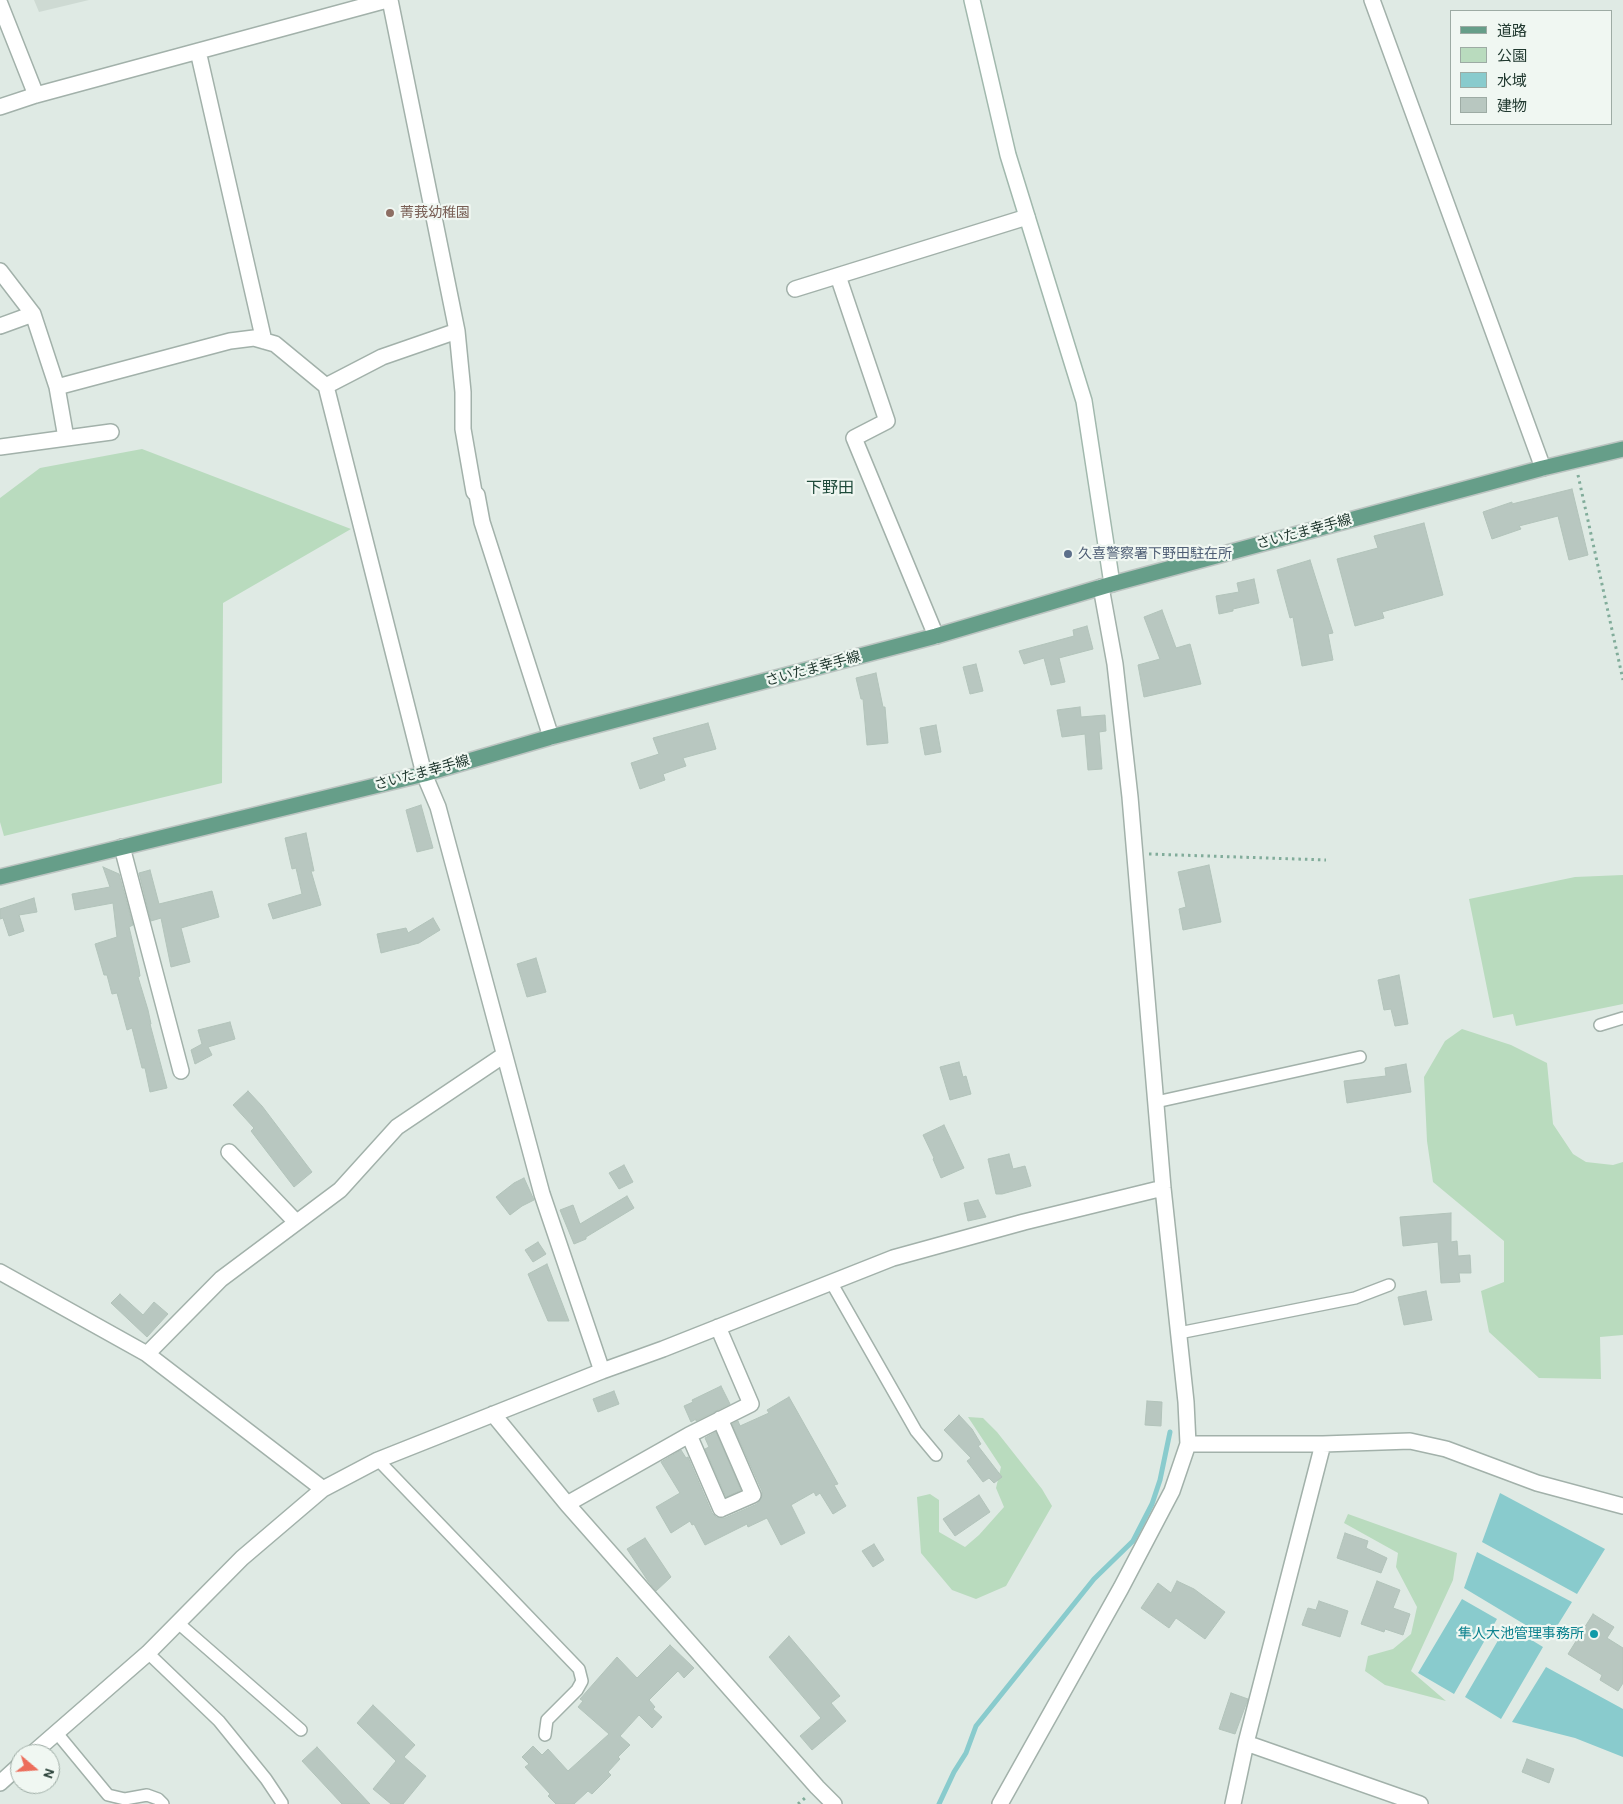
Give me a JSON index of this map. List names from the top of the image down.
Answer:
{
  "streets": {
    "main road": ["さいたま幸手線"]
  },
  "districts": ["下野田"],
  "places": ["菁莪幼稚園", "久喜警察署下野田駐在所", "隼人大池管理事務所"],
  "legend": [
    "道路",
    "公園",
    "水域",
    "建物"
  ],
  "north": "right"
}
